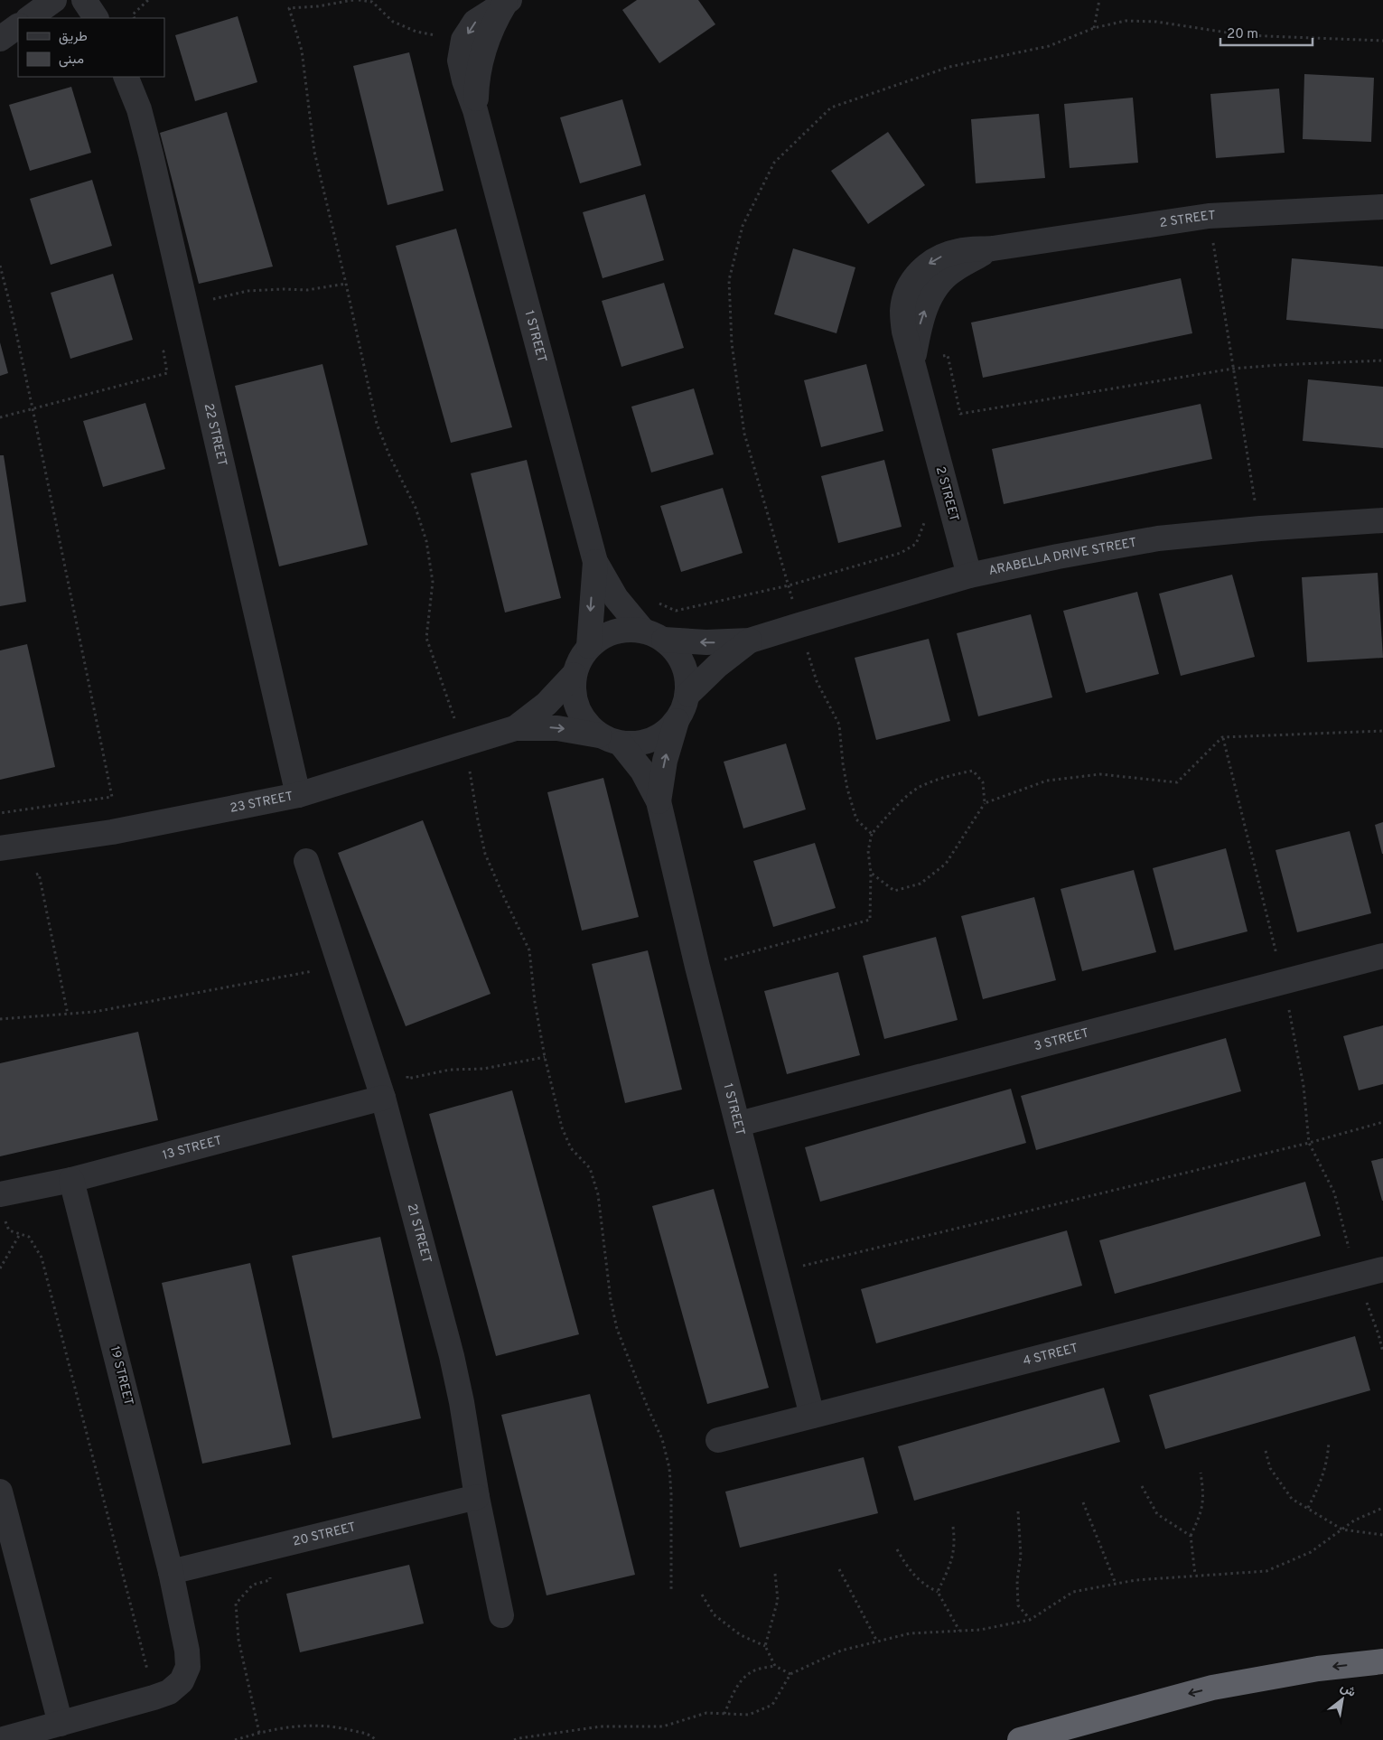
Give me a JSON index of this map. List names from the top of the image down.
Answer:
{
  "streets": {
    "street": [
      "2 STREET",
      "1 STREET",
      "22 STREET",
      "ARABELLA DRIVE STREET",
      "23 STREET",
      "3 STREET",
      "13 STREET",
      "21 STREET",
      "4 STREET",
      "19 STREET",
      "20 STREET"
    ]
  },
  "crossings": [
    ["2 STREET", "ARABELLA DRIVE STREET"],
    ["1 STREET", "3 STREET"],
    ["1 STREET", "4 STREET"],
    ["22 STREET", "23 STREET"],
    ["13 STREET", "21 STREET"],
    ["13 STREET", "19 STREET"],
    ["21 STREET", "20 STREET"],
    ["19 STREET", "20 STREET"]
  ],
  "legend": ["طريق", "مبنى"],
  "scale_bar": "20 m",
  "north": "top right"
}
